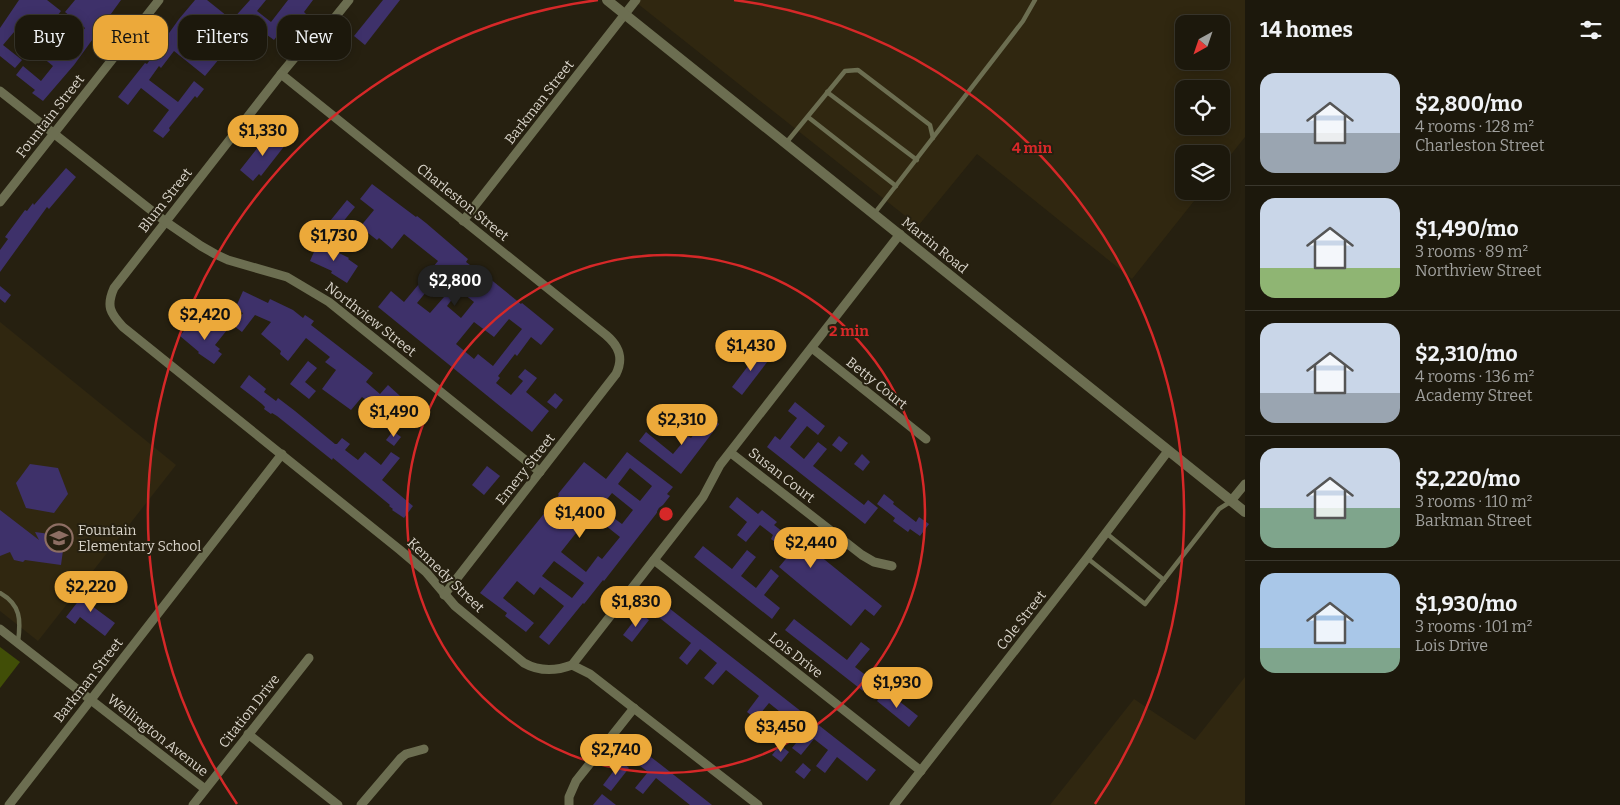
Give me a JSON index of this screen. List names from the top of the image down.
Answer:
{
  "streets": {
    "street": [
      "Barkman Street",
      "Fountain Street",
      "Blum Street",
      "Charleston Street",
      "Martin Road",
      "Northview Street",
      "Betty Court",
      "Emery Street",
      "Susan Court",
      "Kennedy Street",
      "Cole Street",
      "Lois Drive",
      "Citation Drive",
      "Wellington Avenue"
    ]
  },
  "crossings": [
    ["Barkman Street", "Charleston Street"],
    ["Barkman Street", "Martin Road"],
    ["Barkman Street", "Kennedy Street"],
    ["Barkman Street", "Wellington Avenue"],
    ["Fountain Street", "Northview Street"],
    ["Blum Street", "Charleston Street"],
    ["Blum Street", "Northview Street"],
    ["Blum Street", "Kennedy Street"],
    ["Charleston Street", "Emery Street"],
    ["Martin Road", "Cole Street"],
    ["Northview Street", "Emery Street"],
    ["Emery Street", "Kennedy Street"],
    ["Cole Street", "Lois Drive"],
    ["Citation Drive", "Wellington Avenue"]
  ],
  "places": {
    "school or university": ["Fountain Elementary School"]
  },
  "north": "bottom left",
  "page": {
    "heading": "14 homes",
    "chip": [
      "Buy",
      "Rent",
      "Filters",
      "New"
    ],
    "list": [
      {
        "name": "$2,800/mo",
        "note": "4 rooms · 128 m² · Charleston Street"
      },
      {
        "name": "$1,490/mo",
        "note": "3 rooms · 89 m² · Northview Street"
      },
      {
        "name": "$2,310/mo",
        "note": "4 rooms · 136 m² · Academy Street"
      },
      {
        "name": "$2,220/mo",
        "note": "3 rooms · 110 m² · Barkman Street"
      },
      {
        "name": "$1,930/mo",
        "note": "3 rooms · 101 m² · Lois Drive"
      }
    ],
    "price": [
      "$1,330",
      "$1,730",
      "$2,800",
      "$2,420",
      "$1,430",
      "$1,490",
      "$2,310",
      "$1,400",
      "$2,440",
      "$2,220",
      "$1,830",
      "$1,930",
      "$3,450",
      "$2,740"
    ]
  },
  "rings": ["4 min", "2 min"]
}
